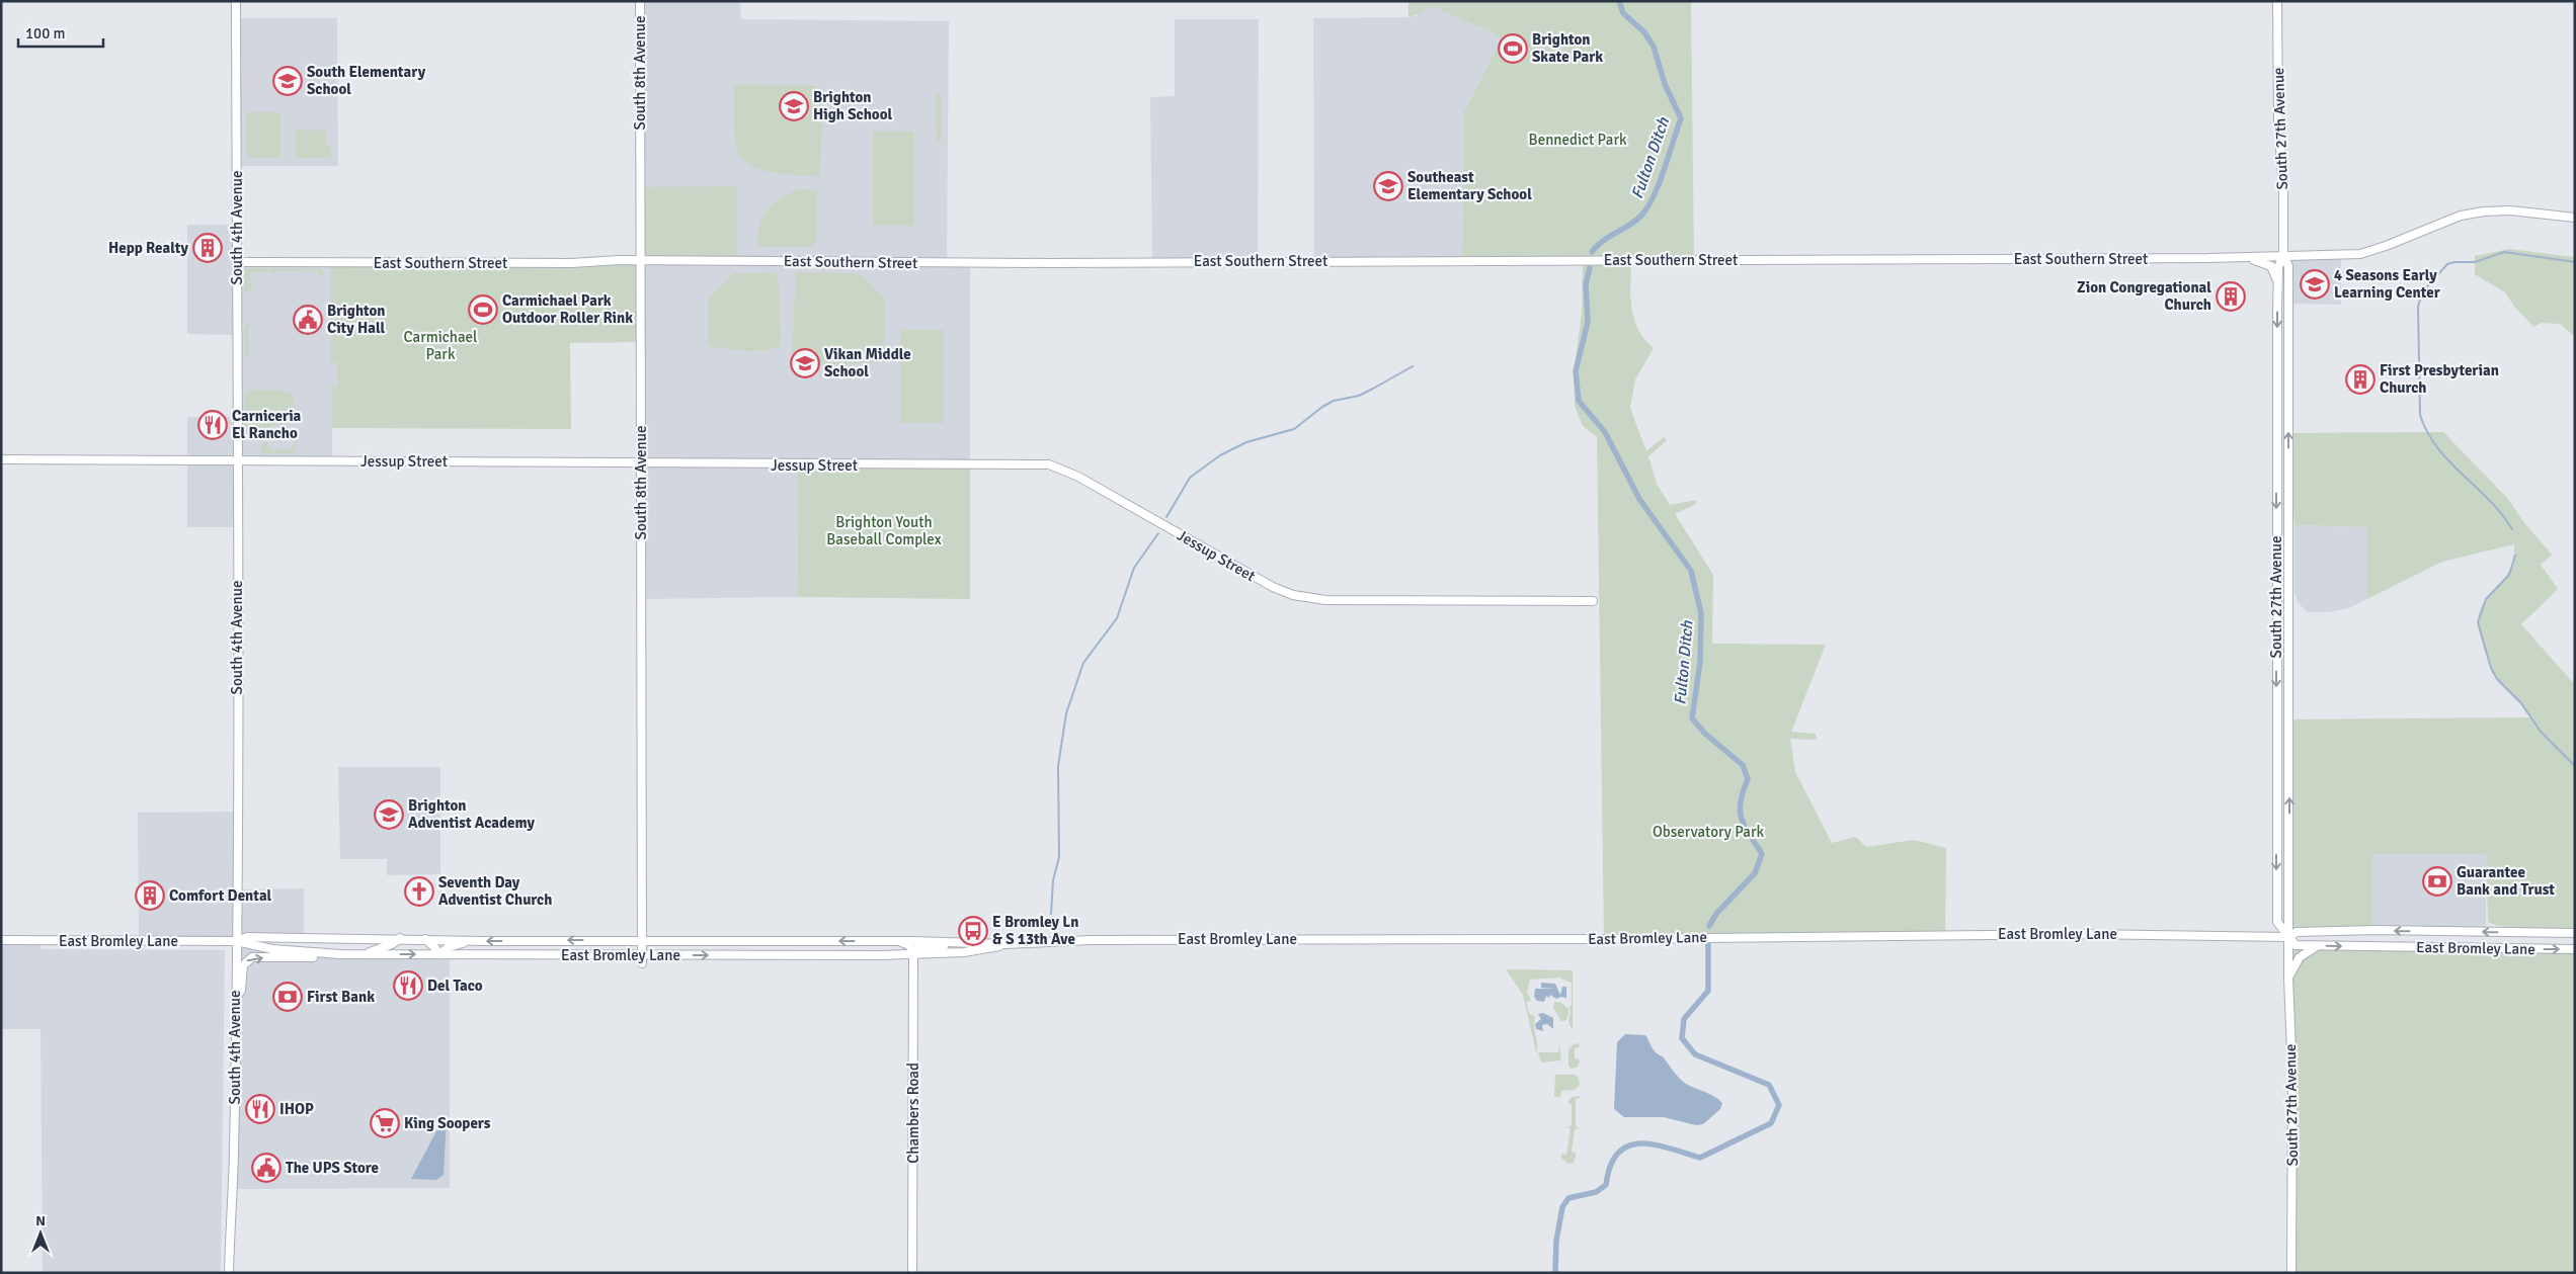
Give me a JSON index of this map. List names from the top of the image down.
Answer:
{
  "streets": {
    "main road": [
      "South 8th Avenue",
      "South 27th Avenue",
      "South 4th Avenue",
      "East Southern Street",
      "Jessup Street",
      "East Bromley Lane",
      "Chambers Road"
    ]
  },
  "crossings": [
    ["South 8th Avenue", "East Southern Street"],
    ["South 8th Avenue", "Jessup Street"],
    ["South 8th Avenue", "East Bromley Lane"],
    ["South 27th Avenue", "East Southern Street"],
    ["South 27th Avenue", "East Bromley Lane"],
    ["South 4th Avenue", "East Southern Street"],
    ["South 4th Avenue", "Jessup Street"],
    ["South 4th Avenue", "East Bromley Lane"],
    ["East Bromley Lane", "Chambers Road"]
  ],
  "water": ["Fulton Ditch"],
  "parks": [
    "Bennedict Park",
    "Carmichael Park",
    "Brighton Youth Baseball Complex",
    "Observatory Park"
  ],
  "places": {
    "sports": ["Brighton Skate Park", "Carmichael Park Outdoor Roller Rink"],
    "school or university": [
      "South Elementary School",
      "Brighton High School",
      "Southeast Elementary School",
      "4 Seasons Early Learning Center",
      "Vikan Middle School",
      "Brighton Adventist Academy"
    ],
    "building": [
      "Hepp Realty",
      "Zion Congregational Church",
      "First Presbyterian Church",
      "Comfort Dental"
    ],
    "public building": ["Brighton City Hall", "The UPS Store"],
    "restaurant": ["Carniceria El Rancho", "Del Taco", "IHOP"],
    "bank": ["Guarantee Bank and Trust", "First Bank"],
    "church": ["Seventh Day Adventist Church"],
    "bus stop": ["E Bromley Ln & S 13th Ave"],
    "supermarket": ["King Soopers"]
  },
  "scale_bar": "100 m",
  "north": "top"
}
